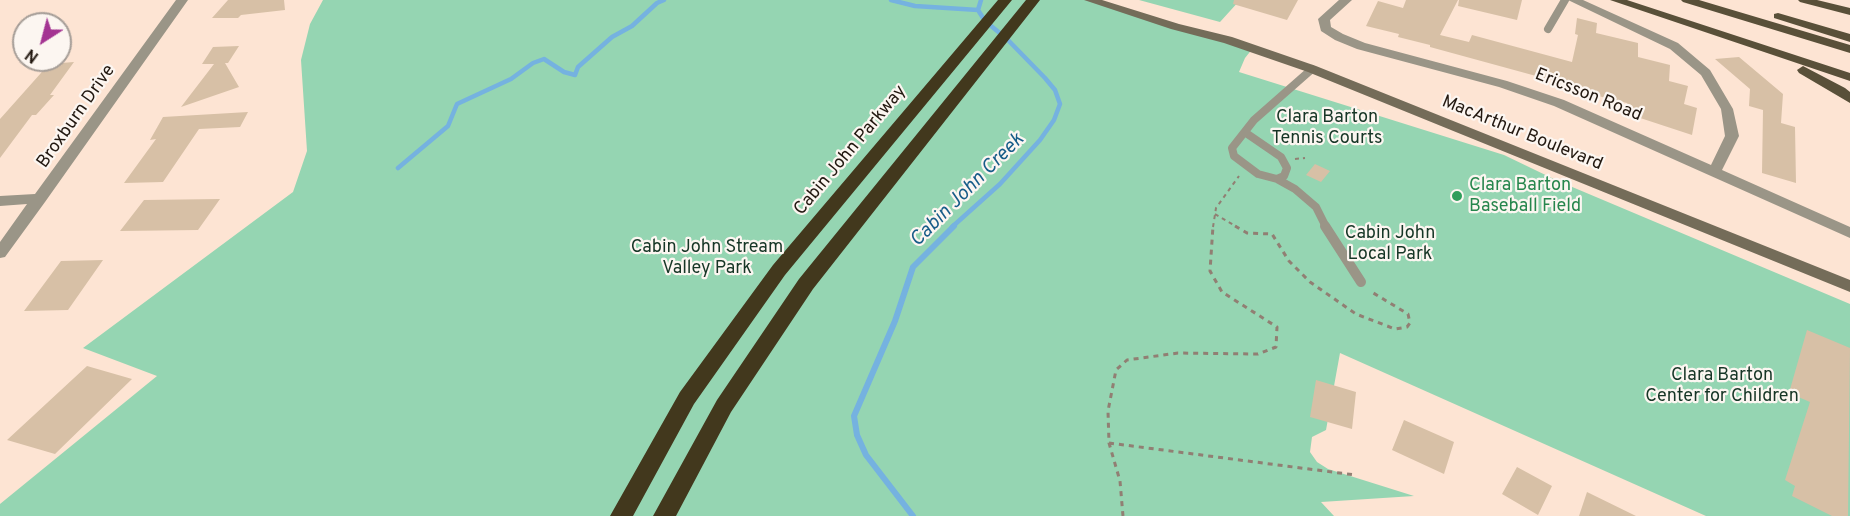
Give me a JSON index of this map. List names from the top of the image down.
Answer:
{
  "streets": {
    "highway": ["Cabin John Parkway"],
    "main road": ["MacArthur Boulevard"],
    "street": ["Ericsson Road", "Broxburn Drive"]
  },
  "water": ["Cabin John Creek"],
  "parks": [
    "Clara Barton Tennis Courts",
    "Cabin John Local Park",
    "Cabin John Stream Valley Park",
    "Clara Barton Center for Children"
  ],
  "places": ["Clara Barton Baseball Field"],
  "north": "bottom left"
}
